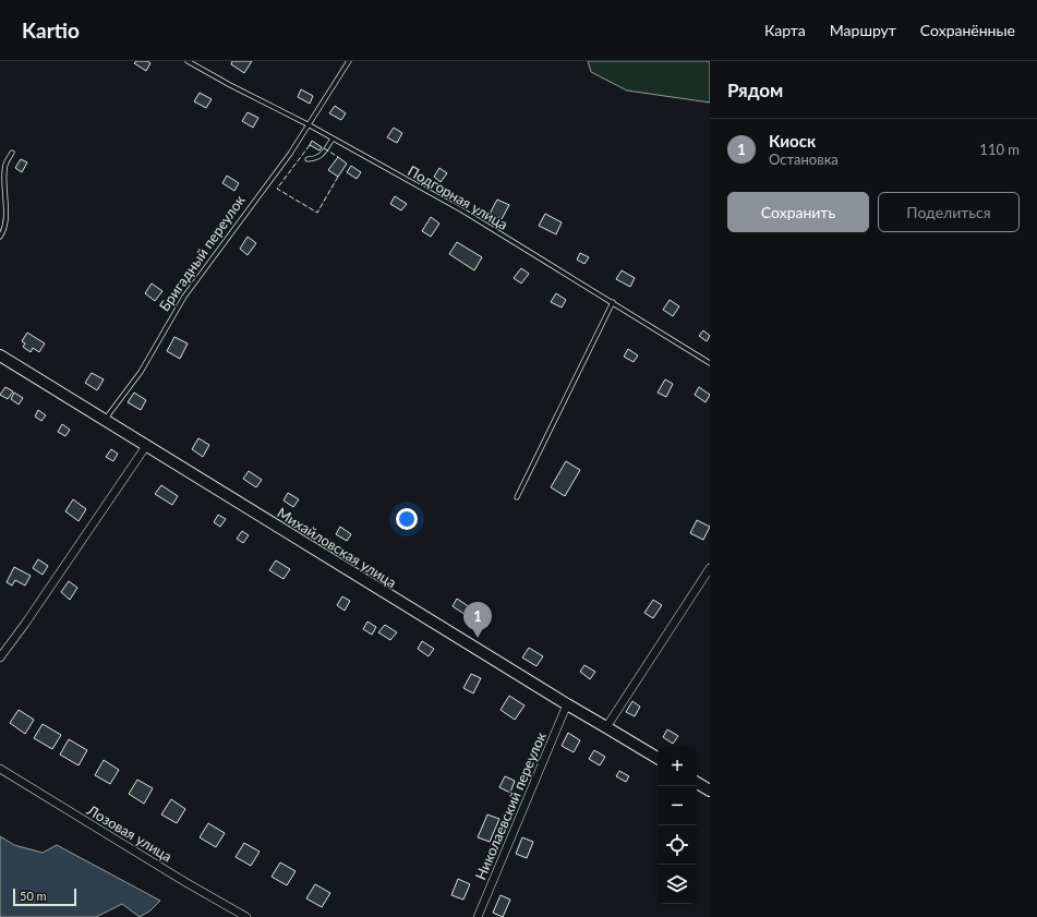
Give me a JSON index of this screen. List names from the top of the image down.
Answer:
{
  "streets": {
    "street": ["Михайловская улица", "Николаевский переулок", "Лозовая улица"],
    "lane": ["Подгорная улица", "Бригадный переулок"]
  },
  "crossings": [
    ["Подгорная улица", "Бригадный переулок"],
    ["Бригадный переулок", "Михайловская улица"],
    ["Михайловская улица", "Николаевский переулок"]
  ],
  "scale_bar": "50 m",
  "page": {
    "header": "Kartio",
    "nav": ["Карта", "Маршрут", "Сохранённые"],
    "heading": "Рядом",
    "list": [
      {
        "mark": "1",
        "name": "Киоск",
        "note": "Остановка",
        "value": "110 m"
      }
    ],
    "buttons": ["Сохранить", "Поделиться"],
    "pins": "1",
    "map_buttons": ["+", "−"],
    "scale": "50 m"
  }
}
